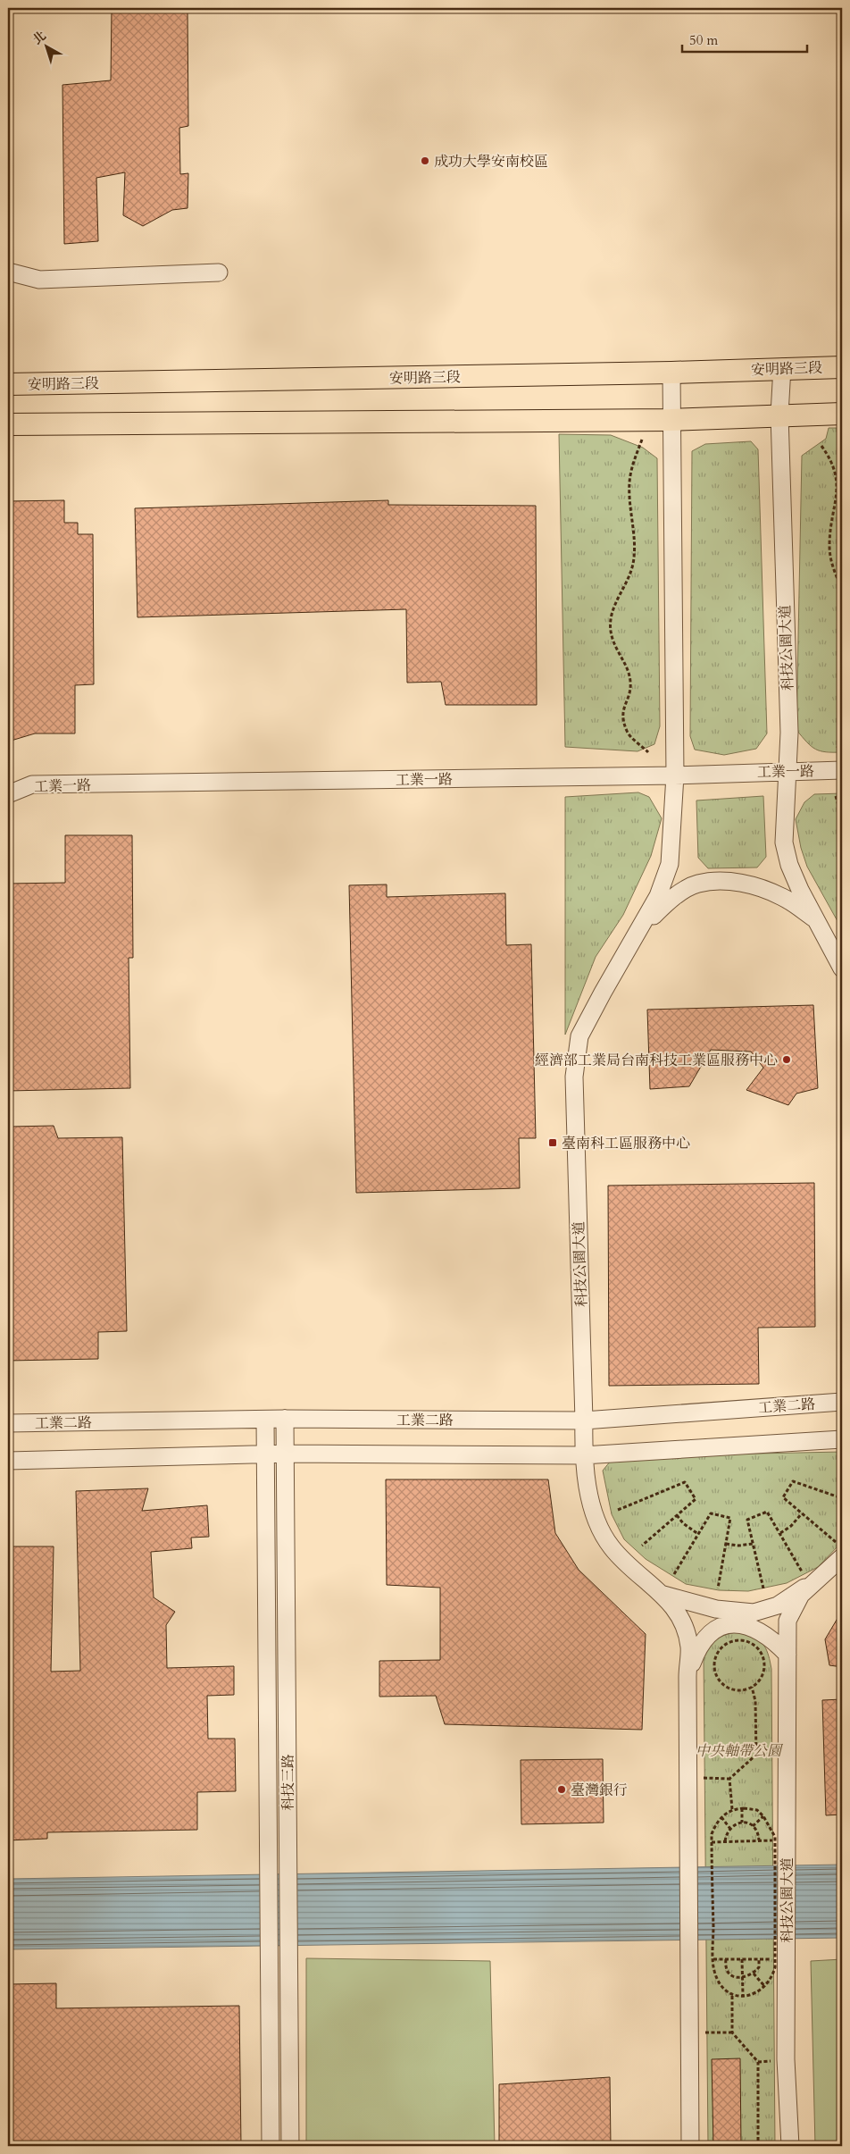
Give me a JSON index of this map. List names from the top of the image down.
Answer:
{
  "streets": {
    "main road": ["安明路三段"],
    "street": [
      "科技公園大道",
      "工業一路",
      "工業二路",
      "科技三路"
    ]
  },
  "crossings": [
    ["安明路三段", "科技公園大道"],
    ["科技公園大道", "工業一路"],
    ["科技公園大道", "工業二路"],
    ["工業二路", "科技三路"]
  ],
  "parks": ["中央軸帶公園"],
  "places": {
    "other": ["成功大學安南校區", "經濟部工業局台南科技工業區服務中心", "臺灣銀行"],
    "transit": ["臺南科工區服務中心"]
  },
  "scale_bar": "50 m",
  "north": "top left"
}
